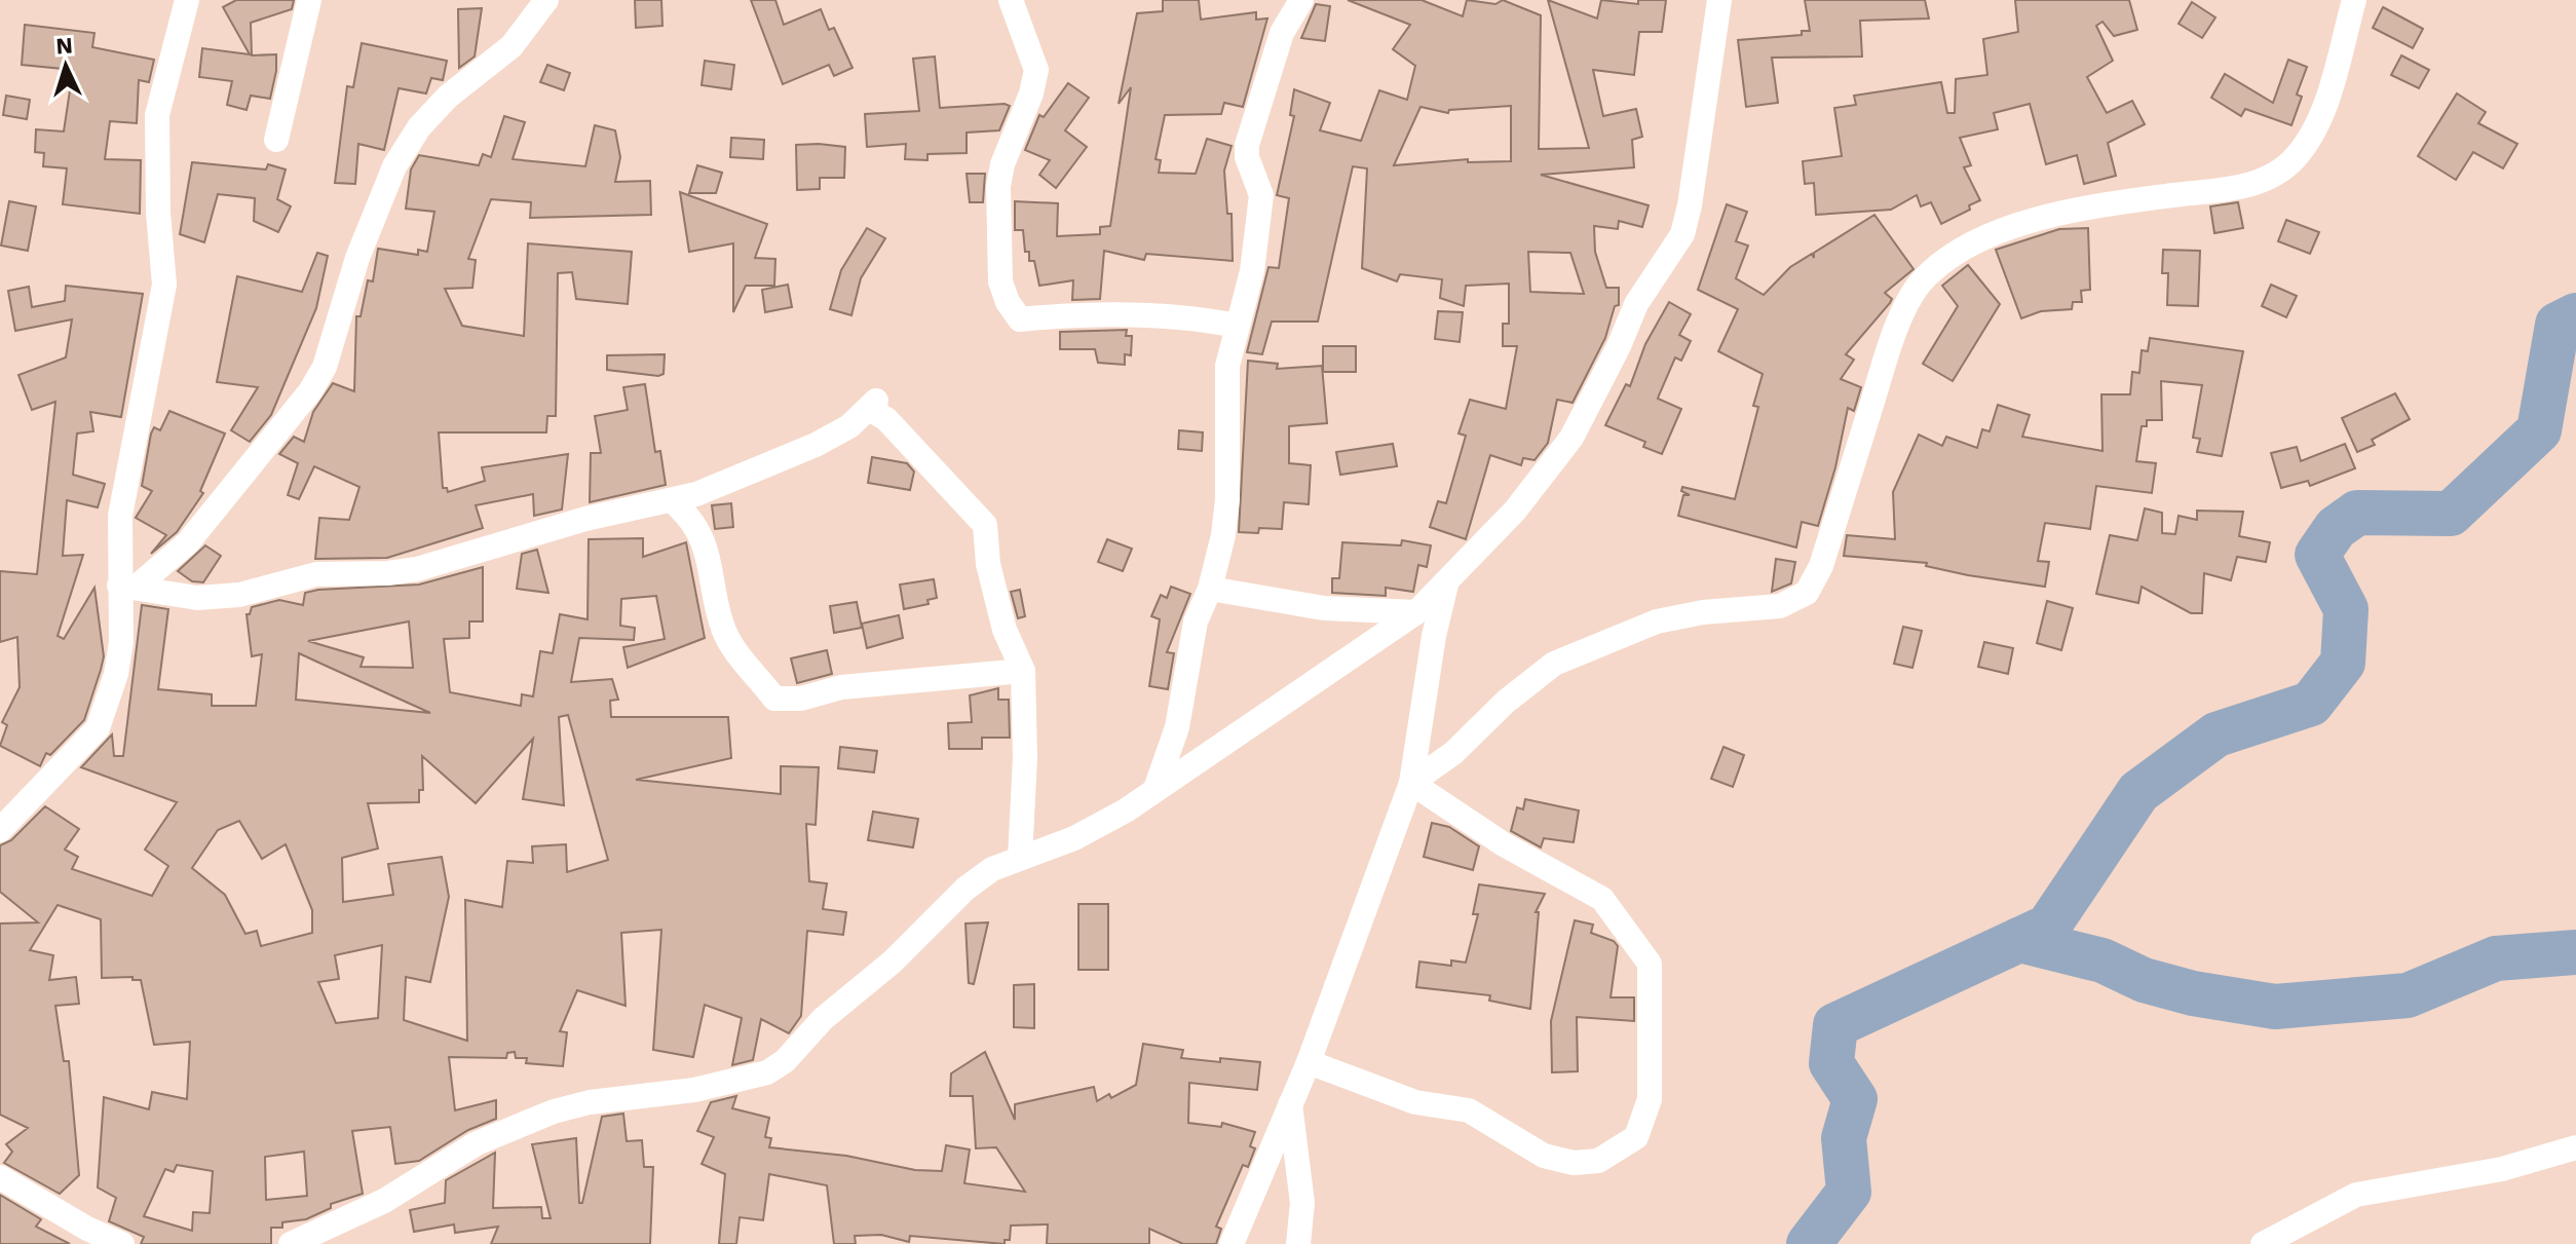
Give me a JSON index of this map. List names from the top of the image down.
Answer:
{
  "north": "top"
}
